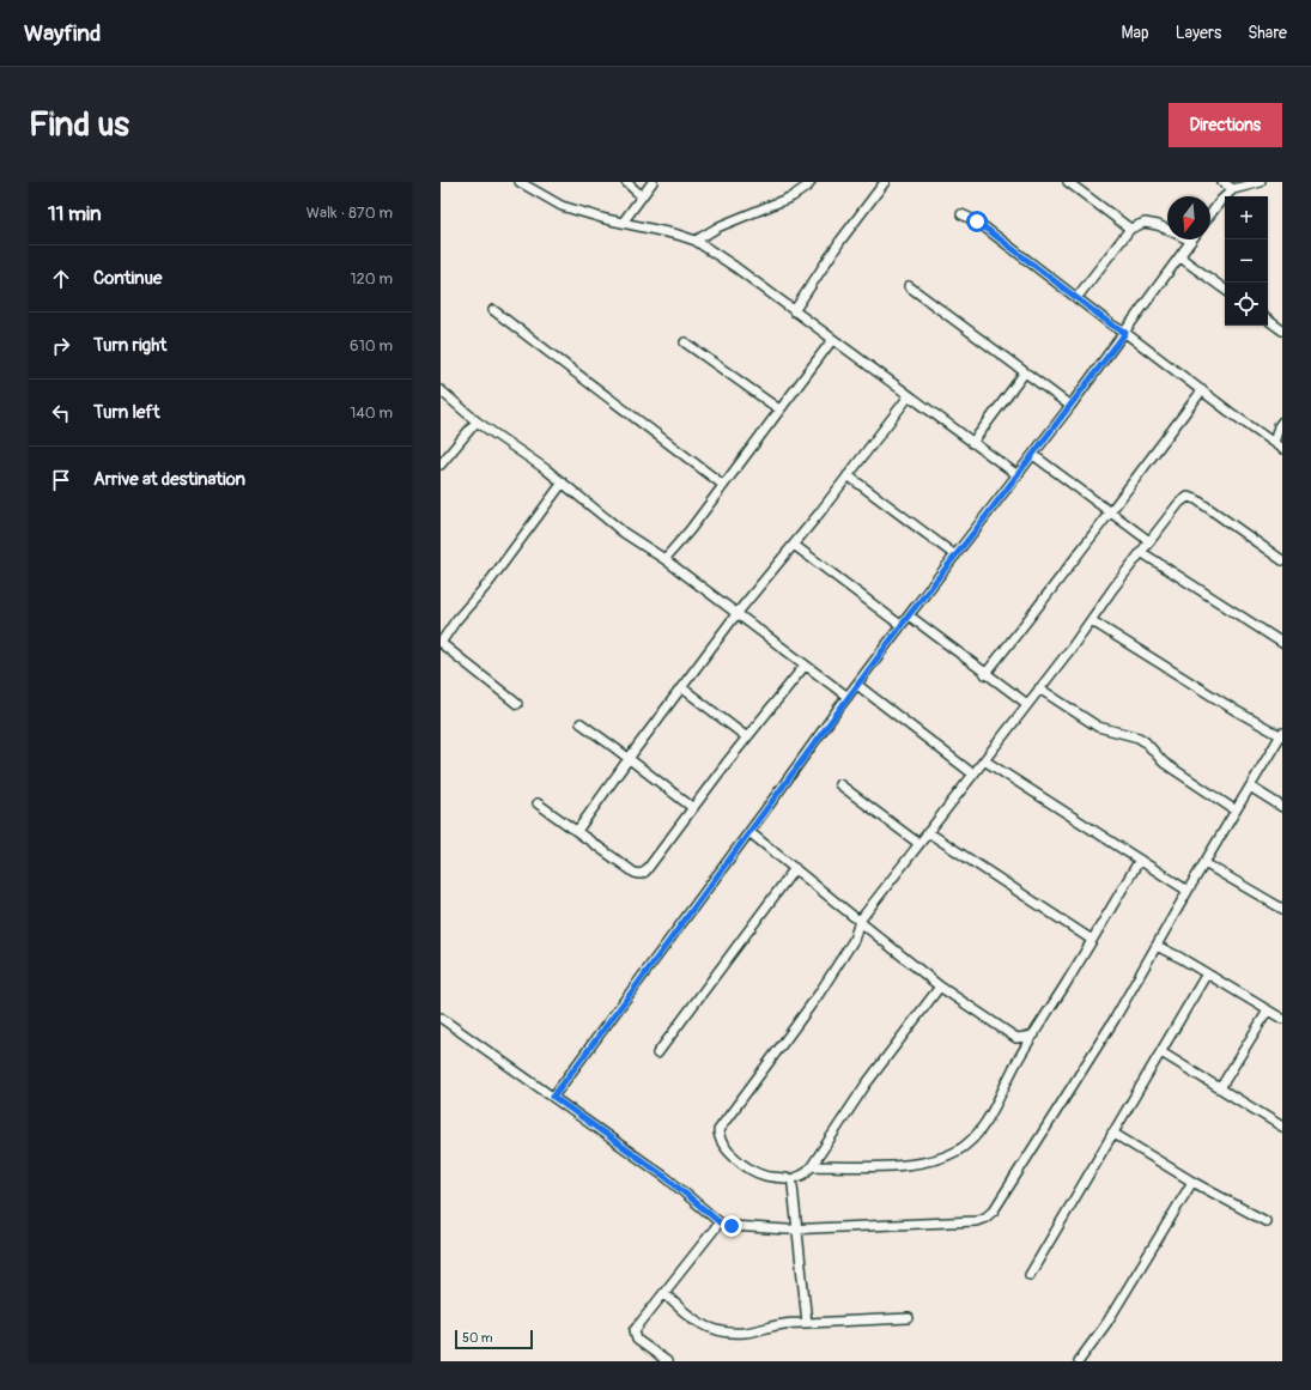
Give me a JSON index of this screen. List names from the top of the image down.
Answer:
{
  "scale_bar": "50 m",
  "north": "bottom",
  "page": {
    "header": "Wayfind",
    "nav": ["Map", "Layers", "Share"],
    "buttons": "Directions",
    "title": "Find us",
    "heading": ["11 min", "Walk · 870 m"],
    "map_buttons": ["+", "−"],
    "list": [
      ["Continue", "120 m"],
      ["Turn right", "610 m"],
      ["Turn left", "140 m"],
      "Arrive at destination"
    ],
    "scale": "50 m"
  }
}
